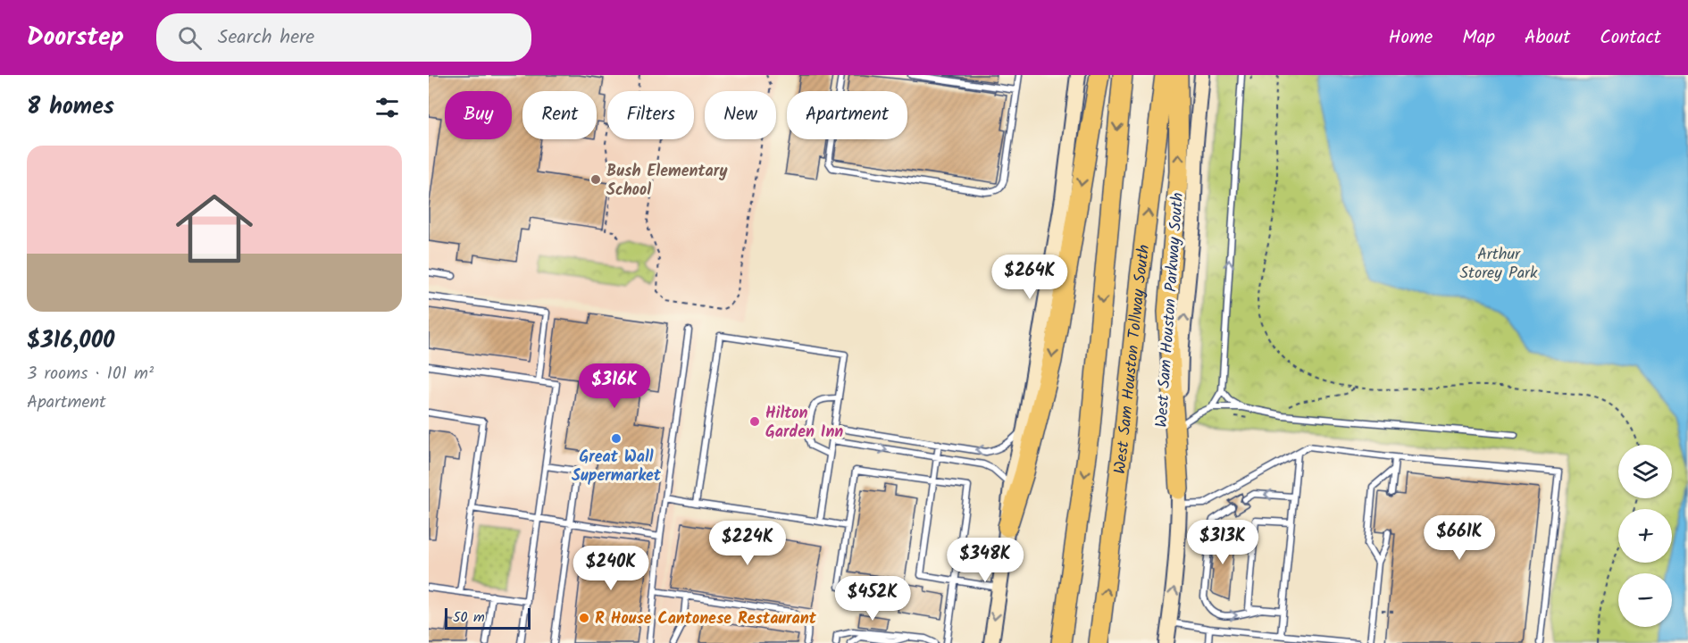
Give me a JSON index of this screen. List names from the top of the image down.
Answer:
{
  "streets": {
    "highway": ["West Sam Houston Tollway South"],
    "main road": ["West Sam Houston Parkway South"]
  },
  "one_way": ["West Sam Houston Parkway South"],
  "parks": ["Arthur Storey Park"],
  "places": [
    "Bush Elementary School",
    "Hilton Garden Inn",
    "Great Wall Supermarket",
    "R House Cantonese Restaurant"
  ],
  "scale_bar": "50 m",
  "page": {
    "header": "Doorstep",
    "search": "Search here",
    "nav": [
      "Home",
      "Map",
      "About",
      "Contact"
    ],
    "heading": "8 homes",
    "chip": [
      "Buy",
      "Rent",
      "Filters",
      "New",
      "Apartment"
    ],
    "list": [
      {
        "name": "$316,000",
        "note": "3 rooms · 101 m² · Apartment"
      }
    ],
    "price": [
      "$264K",
      "$316K",
      "$661K",
      "$313K",
      "$224K",
      "$348K",
      "$240K",
      "$452K"
    ],
    "map_buttons": ["+", "−"],
    "scale": "50 m"
  }
}
